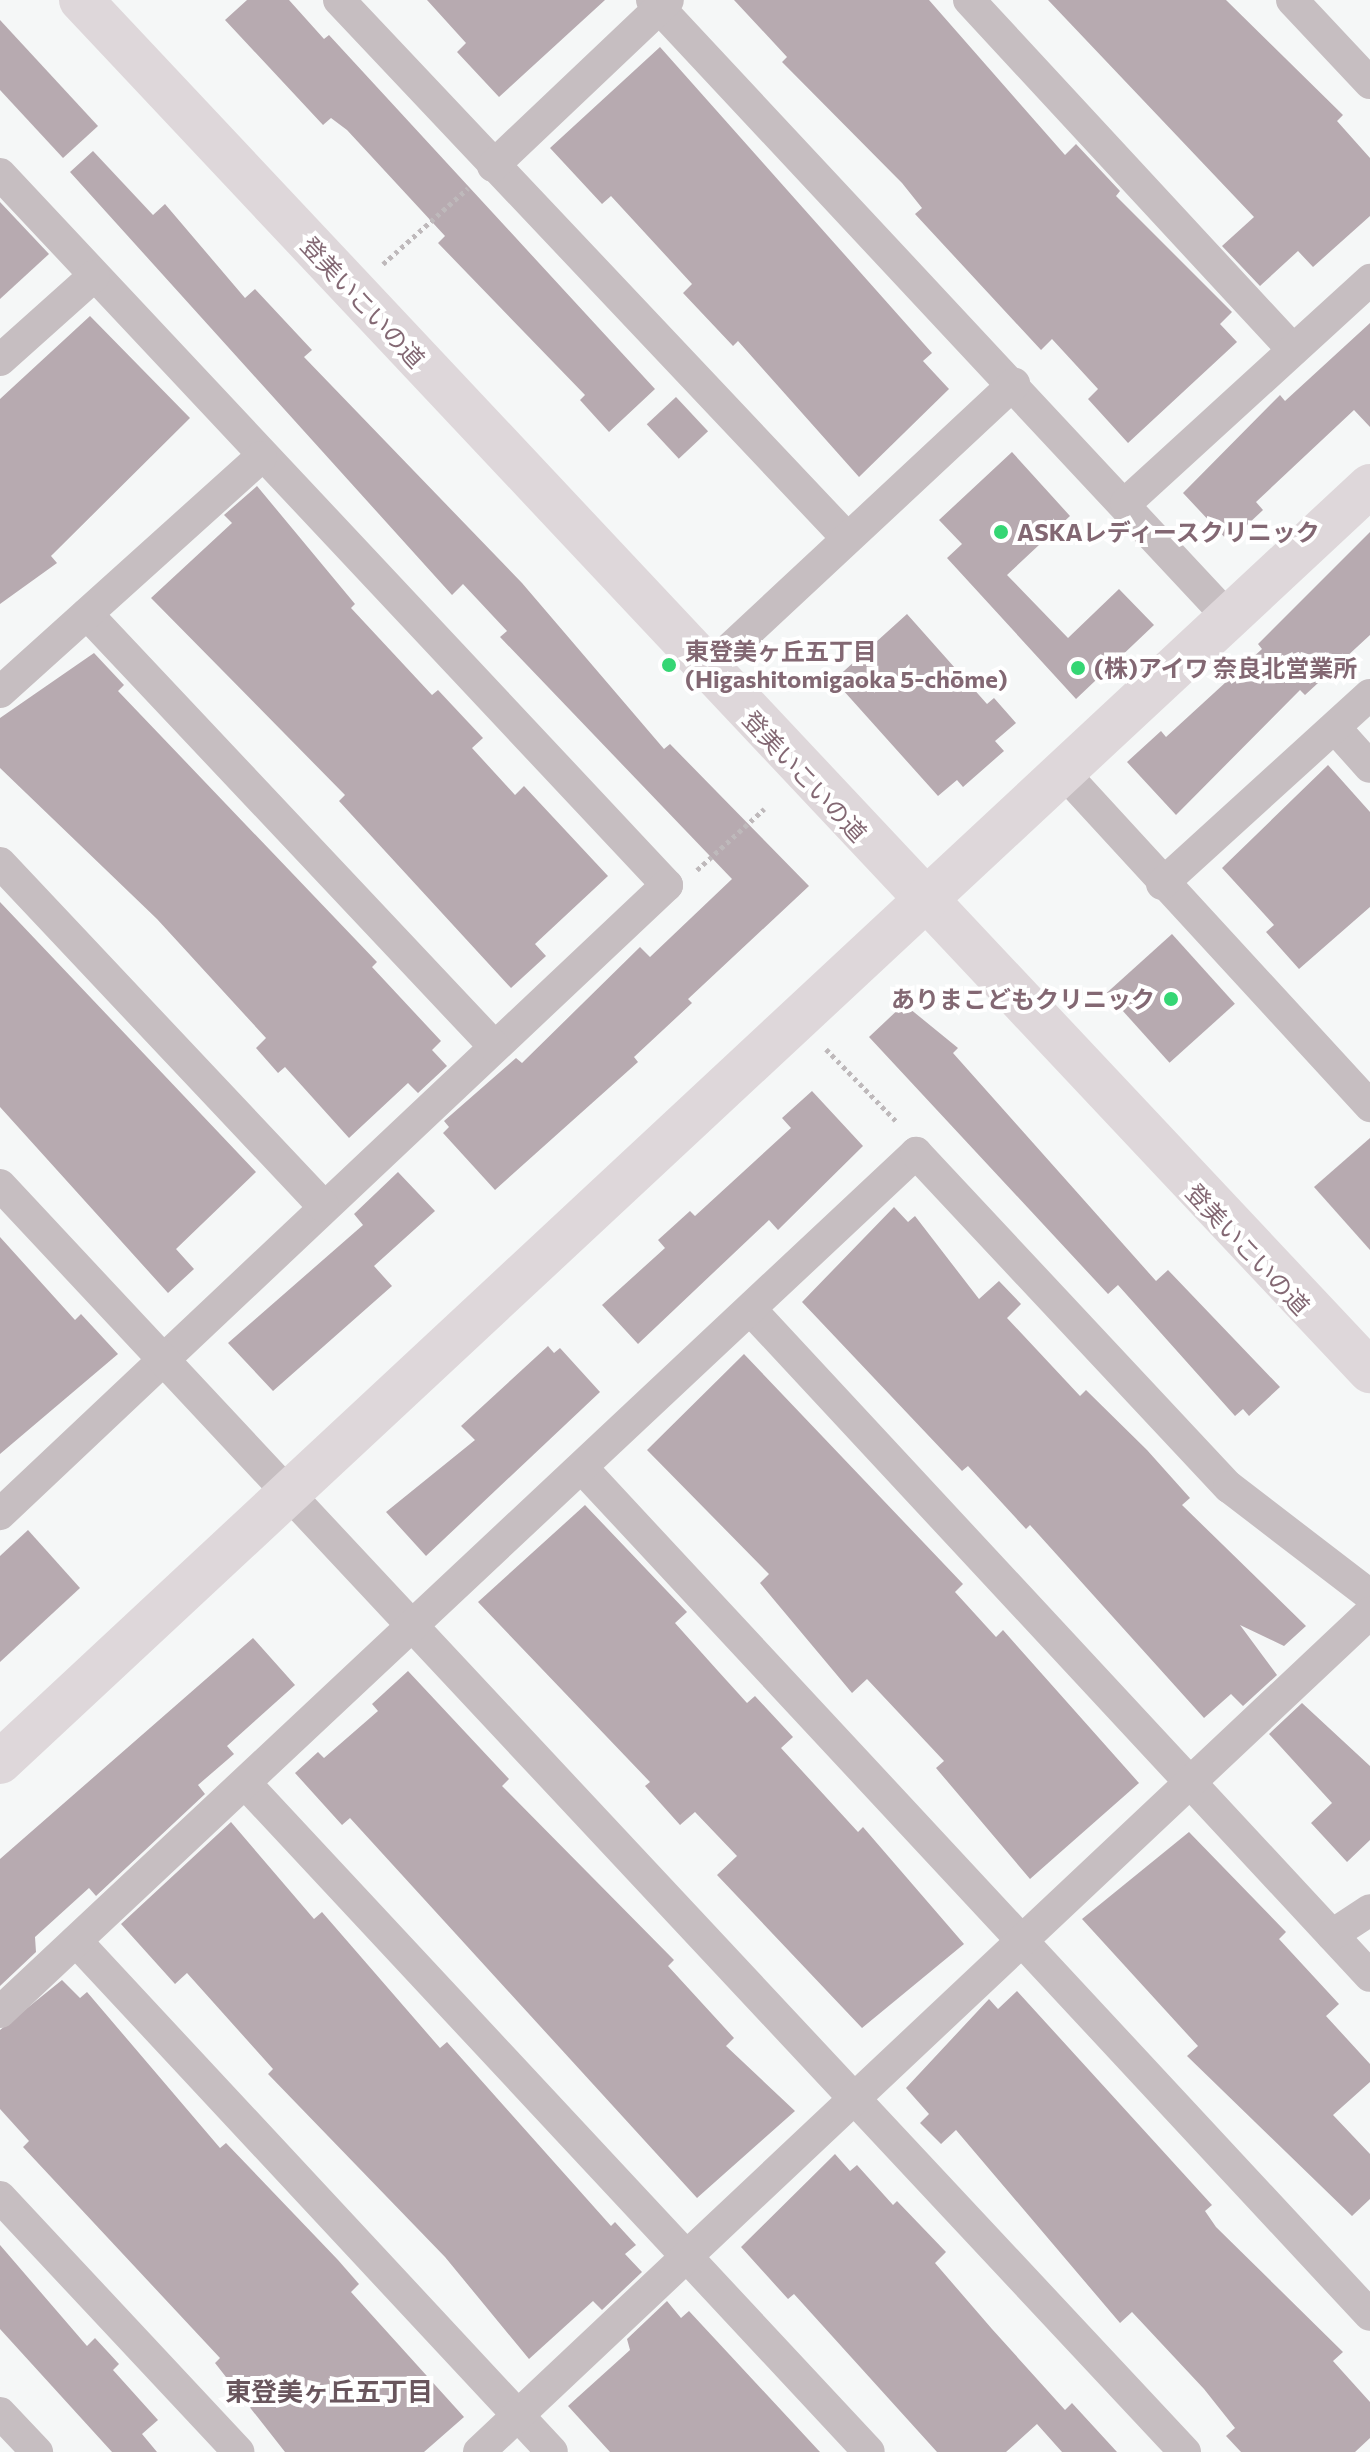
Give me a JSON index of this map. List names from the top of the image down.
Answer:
{
  "streets": {
    "street": ["登美いこいの道"]
  },
  "districts": ["東登美ヶ丘五丁目"],
  "places": [
    "ASKAレディースクリニック",
    "東登美ヶ丘五丁目 (Higashitomigaoka 5-chōme)",
    "(株)アイワ 奈良北営業所",
    "ありまこどもクリニック"
  ]
}
